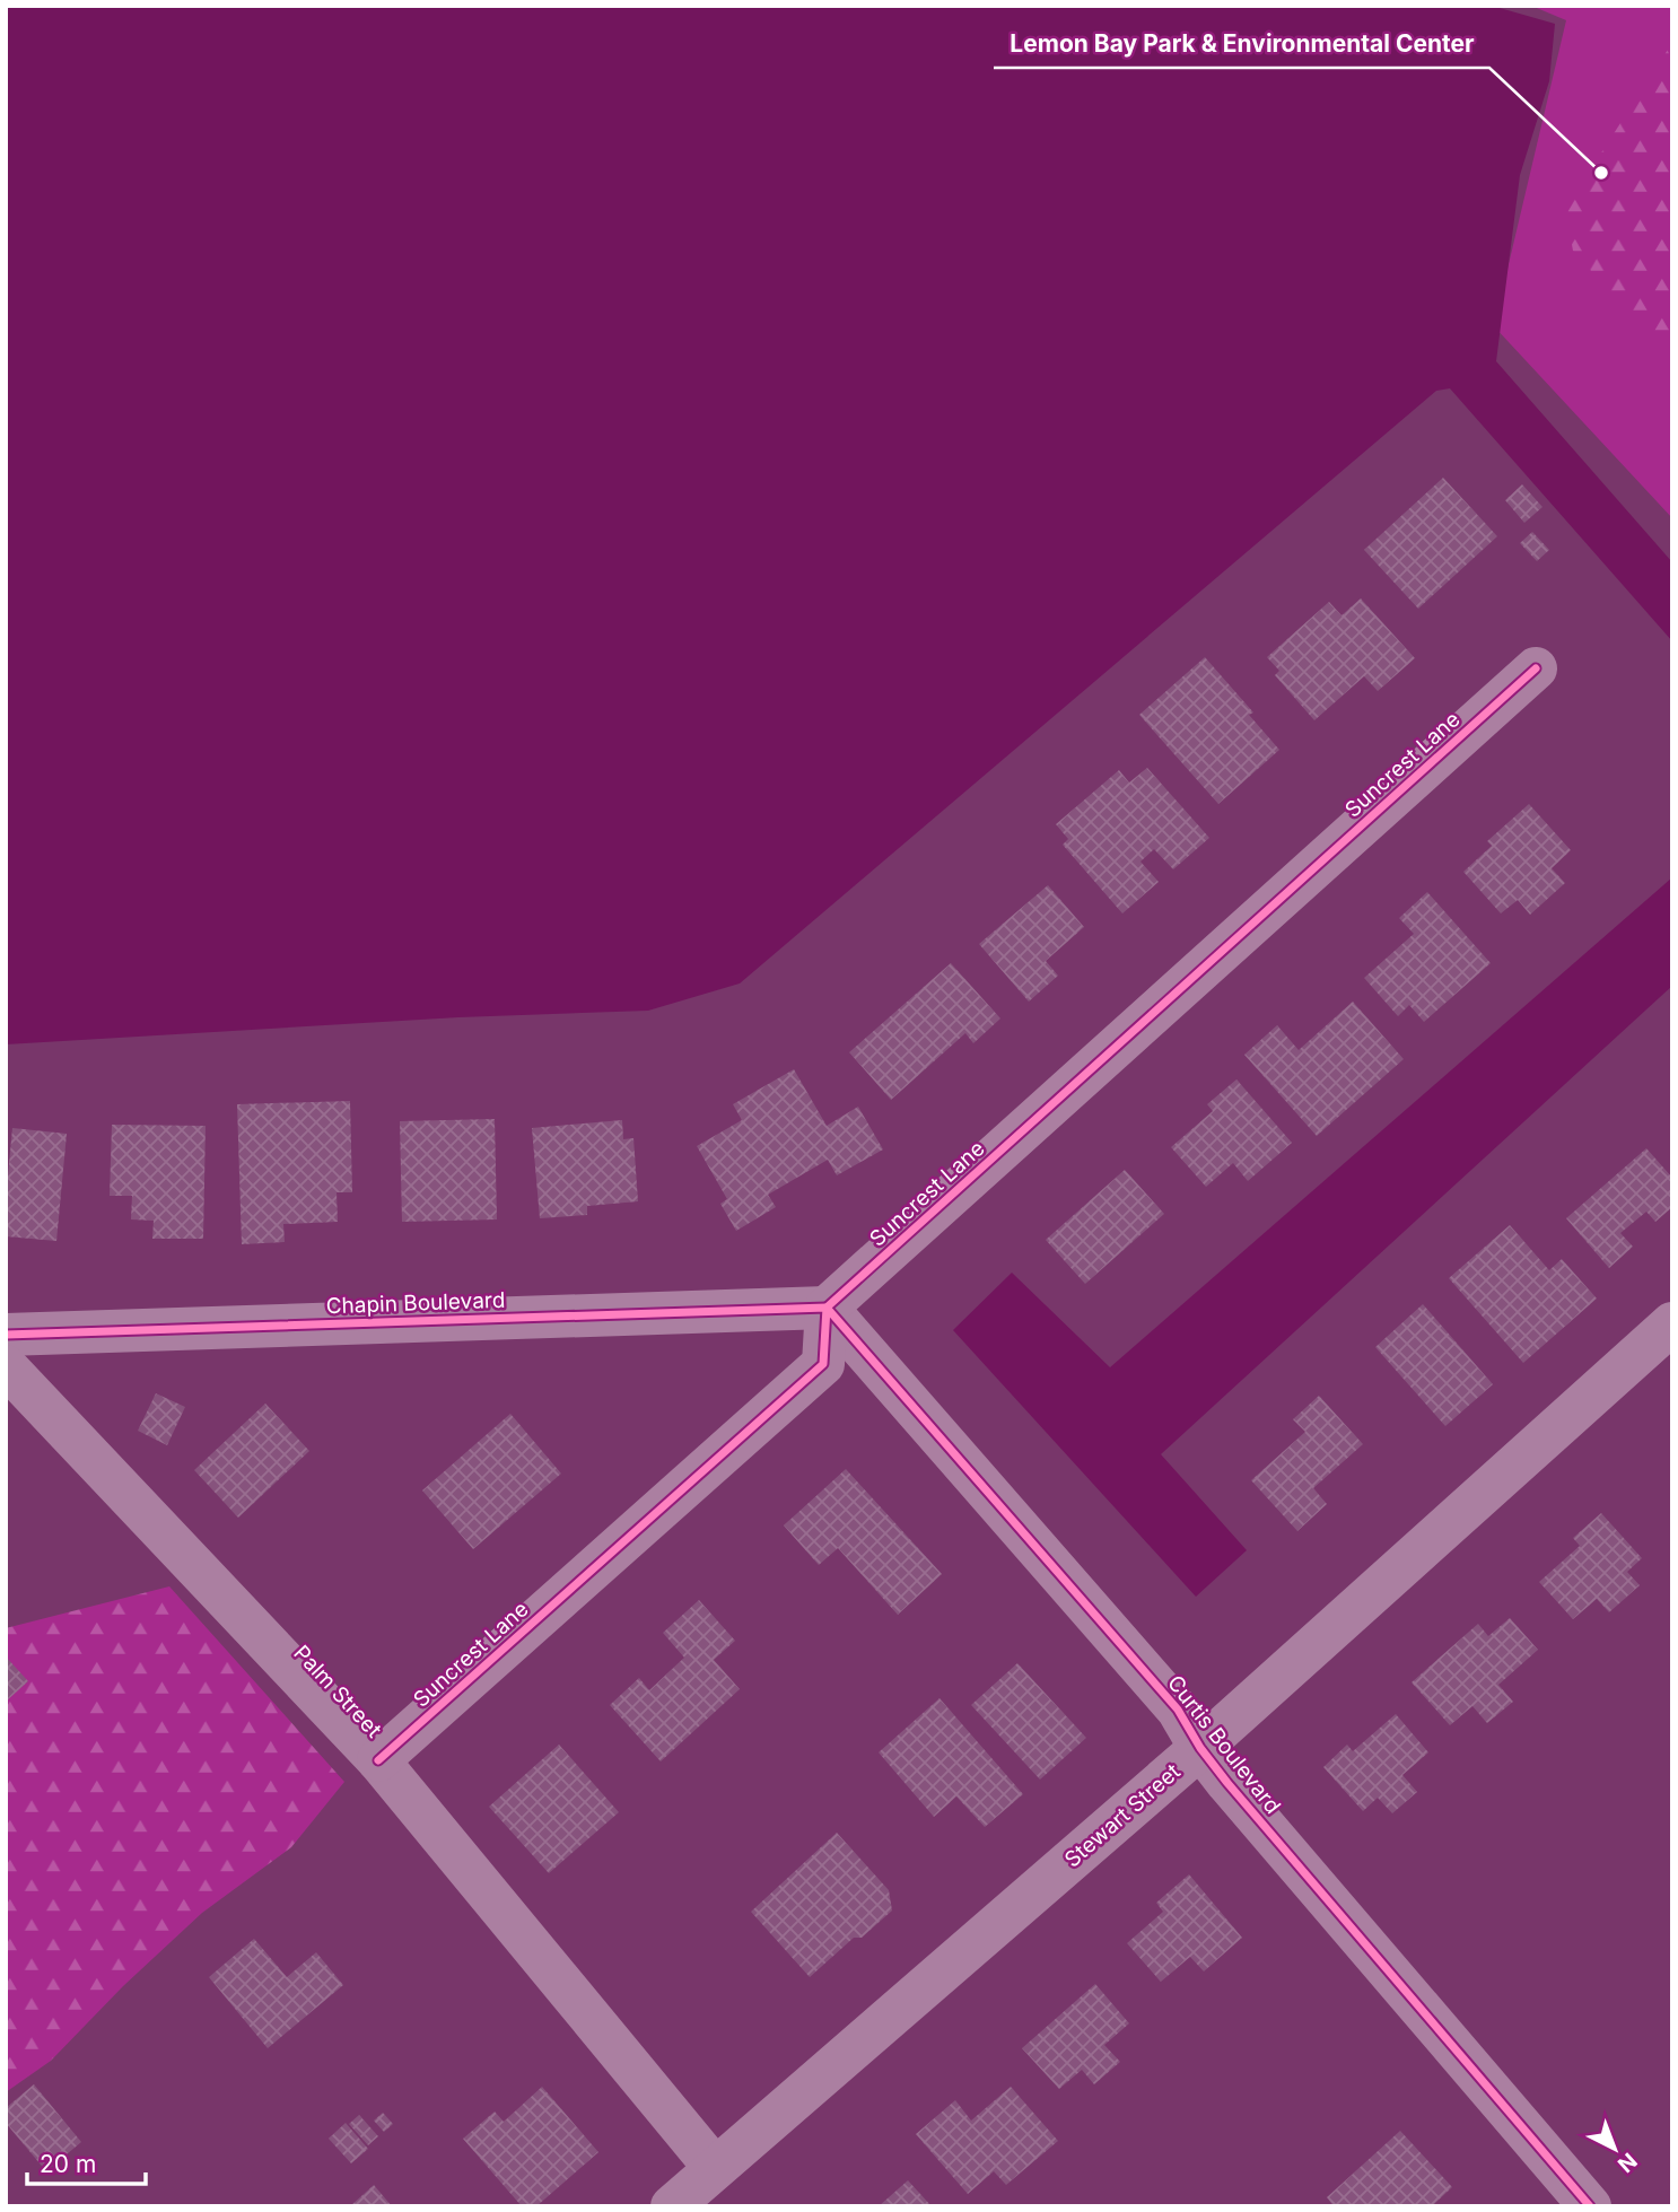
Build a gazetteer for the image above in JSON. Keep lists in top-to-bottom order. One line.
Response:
{"streets":{"street":["Suncrest Lane","Chapin Boulevard","Palm Street","Curtis Boulevard","Stewart Street"]},"crossings":[["Suncrest Lane","Chapin Boulevard"],["Suncrest Lane","Palm Street"],["Suncrest Lane","Curtis Boulevard"],["Chapin Boulevard","Curtis Boulevard"],["Palm Street","Stewart Street"],["Curtis Boulevard","Stewart Street"]],"places":["Lemon Bay Park & Environmental Center"],"scale_bar":"20 m","north":"bottom right"}
